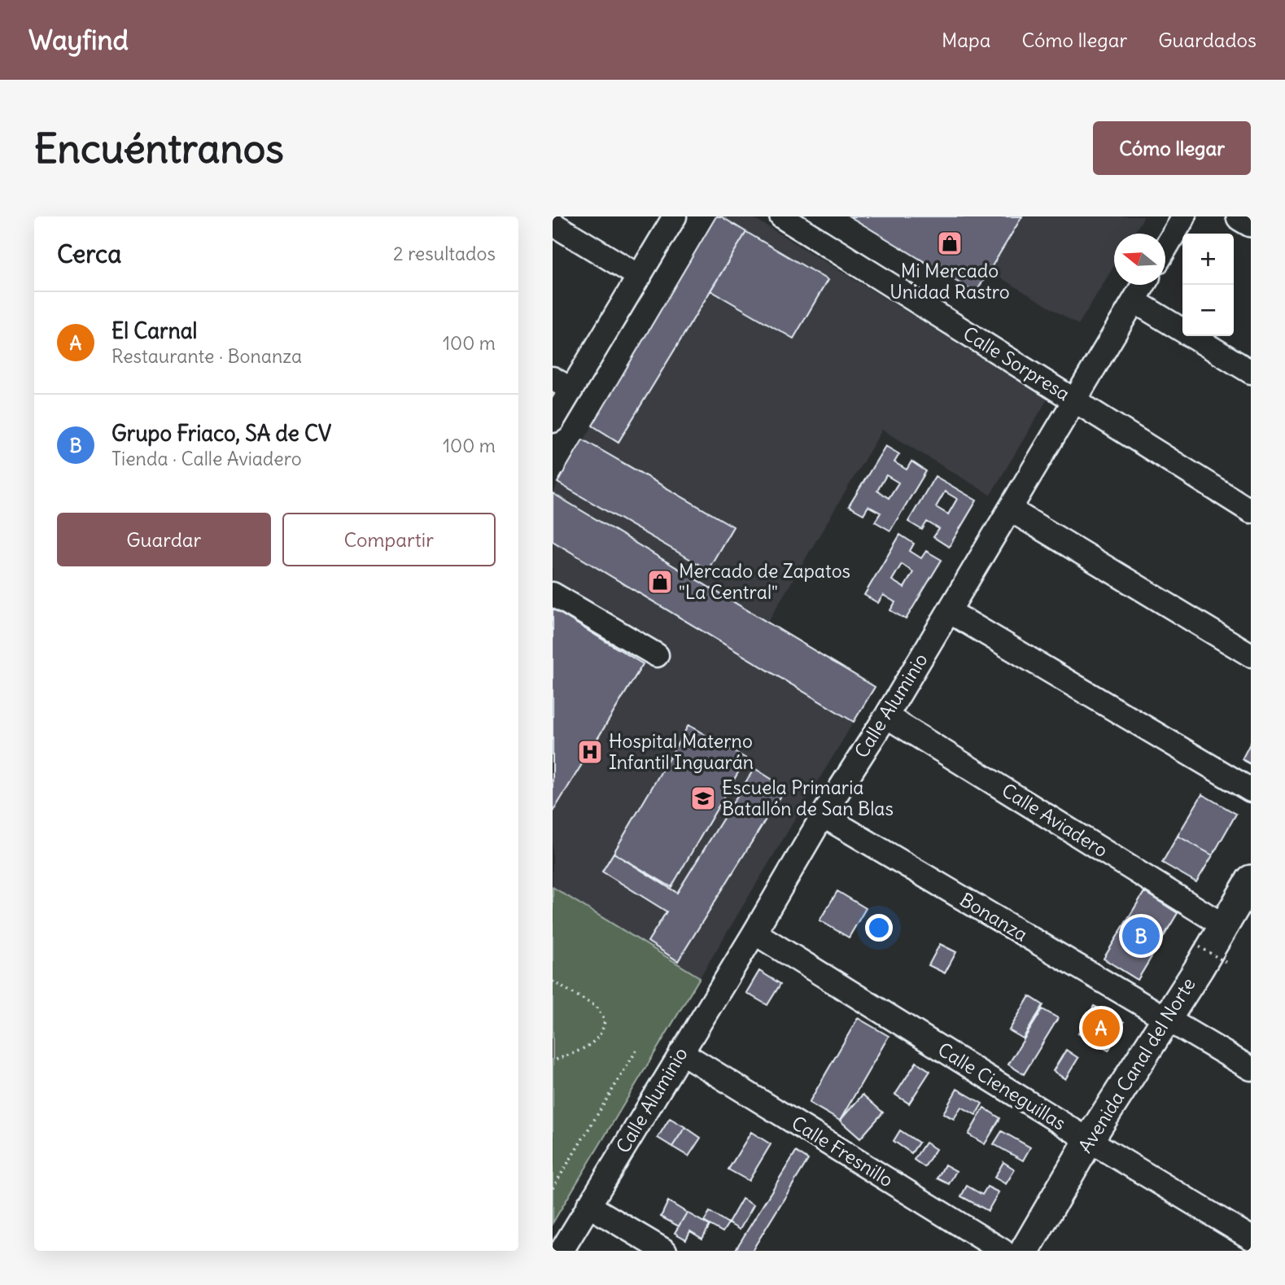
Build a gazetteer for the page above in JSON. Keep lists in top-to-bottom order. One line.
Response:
{"streets":{"main road":["Avenida Canal del Norte"],"street":["Calle Sorpresa","Calle Aluminio","Calle Aviadero","Bonanza","Calle Cieneguillas","Calle Fresnillo"]},"crossings":[["Calle Sorpresa","Calle Aluminio"],["Calle Aluminio","Calle Aviadero"],["Calle Aluminio","Bonanza"],["Calle Aluminio","Calle Cieneguillas"],["Calle Aluminio","Calle Fresnillo"],["Calle Aviadero","Avenida Canal del Norte"],["Bonanza","Avenida Canal del Norte"],["Avenida Canal del Norte","Calle Cieneguillas"]],"places":{"shop":["Mi Mercado Unidad Rastro","Mercado de Zapatos \"La Central\""],"hospital":["Hospital Materno Infantil Inguarán"],"school or university":["Escuela Primaria Batallón de San Blas"]},"north":"left","page":{"header":"Wayfind","nav":["Mapa","Cómo llegar","Guardados"],"buttons":["Cómo llegar",["Guardar","Compartir"]],"title":"Encuéntranos","heading":["Cerca","2 resultados"],"map_buttons":["+","−"],"list":[{"mark":"A","name":"El Carnal","note":"Restaurante · Bonanza","value":"100 m"},{"mark":"B","name":"Grupo Friaco, SA de CV","note":"Tienda · Calle Aviadero","value":"100 m"}],"pins":["B","A"]}}
